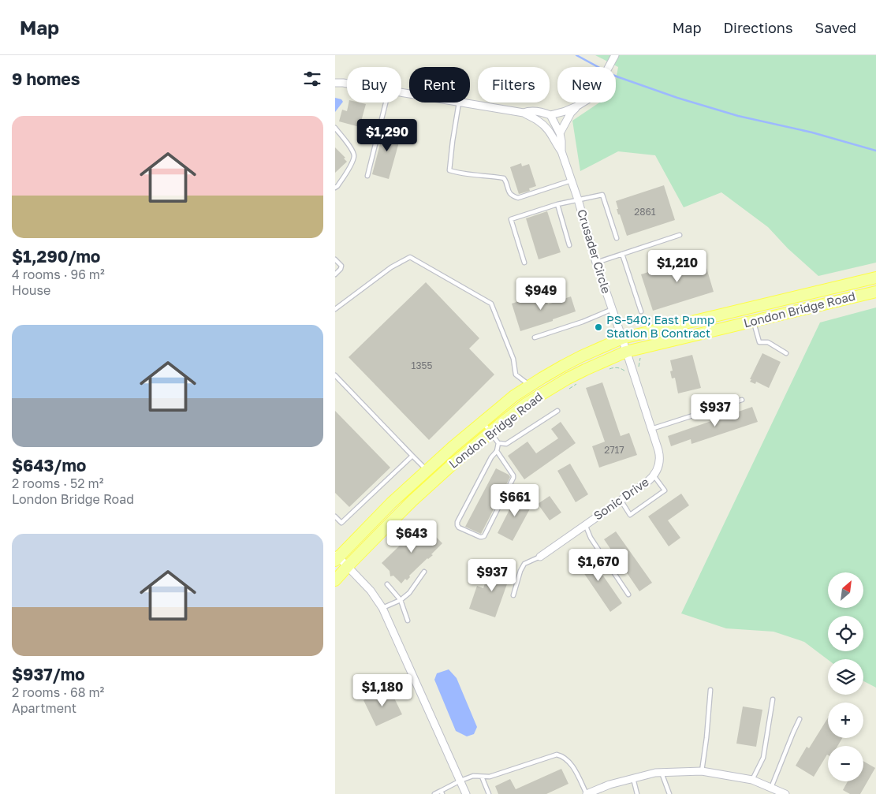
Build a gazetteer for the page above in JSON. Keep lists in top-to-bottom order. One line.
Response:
{"streets":{"main road":["London Bridge Road"],"street":["Crusader Circle","Sonic Drive"]},"crossings":[["Crusader Circle","London Bridge Road"],["Crusader Circle","Sonic Drive"],["London Bridge Road","Sonic Drive"]],"places":["PS-540; East Pump Station B Contract"],"house_numbers":["2861","1355","2717"],"north":"top right","page":{"header":"Map","nav":["Map","Directions","Saved"],"heading":"9 homes","chip":["Buy","Rent","Filters","New"],"list":[{"name":"$1,290/mo","note":"4 rooms · 96 m² · House"},{"name":"$643/mo","note":"2 rooms · 52 m² · London Bridge Road"},{"name":"$937/mo","note":"2 rooms · 68 m² · Apartment"}],"price":["$1,290","$1,210","$949","$937","$661","$643","$1,670","$937","$1,180"],"map_buttons":["+","−"]}}
